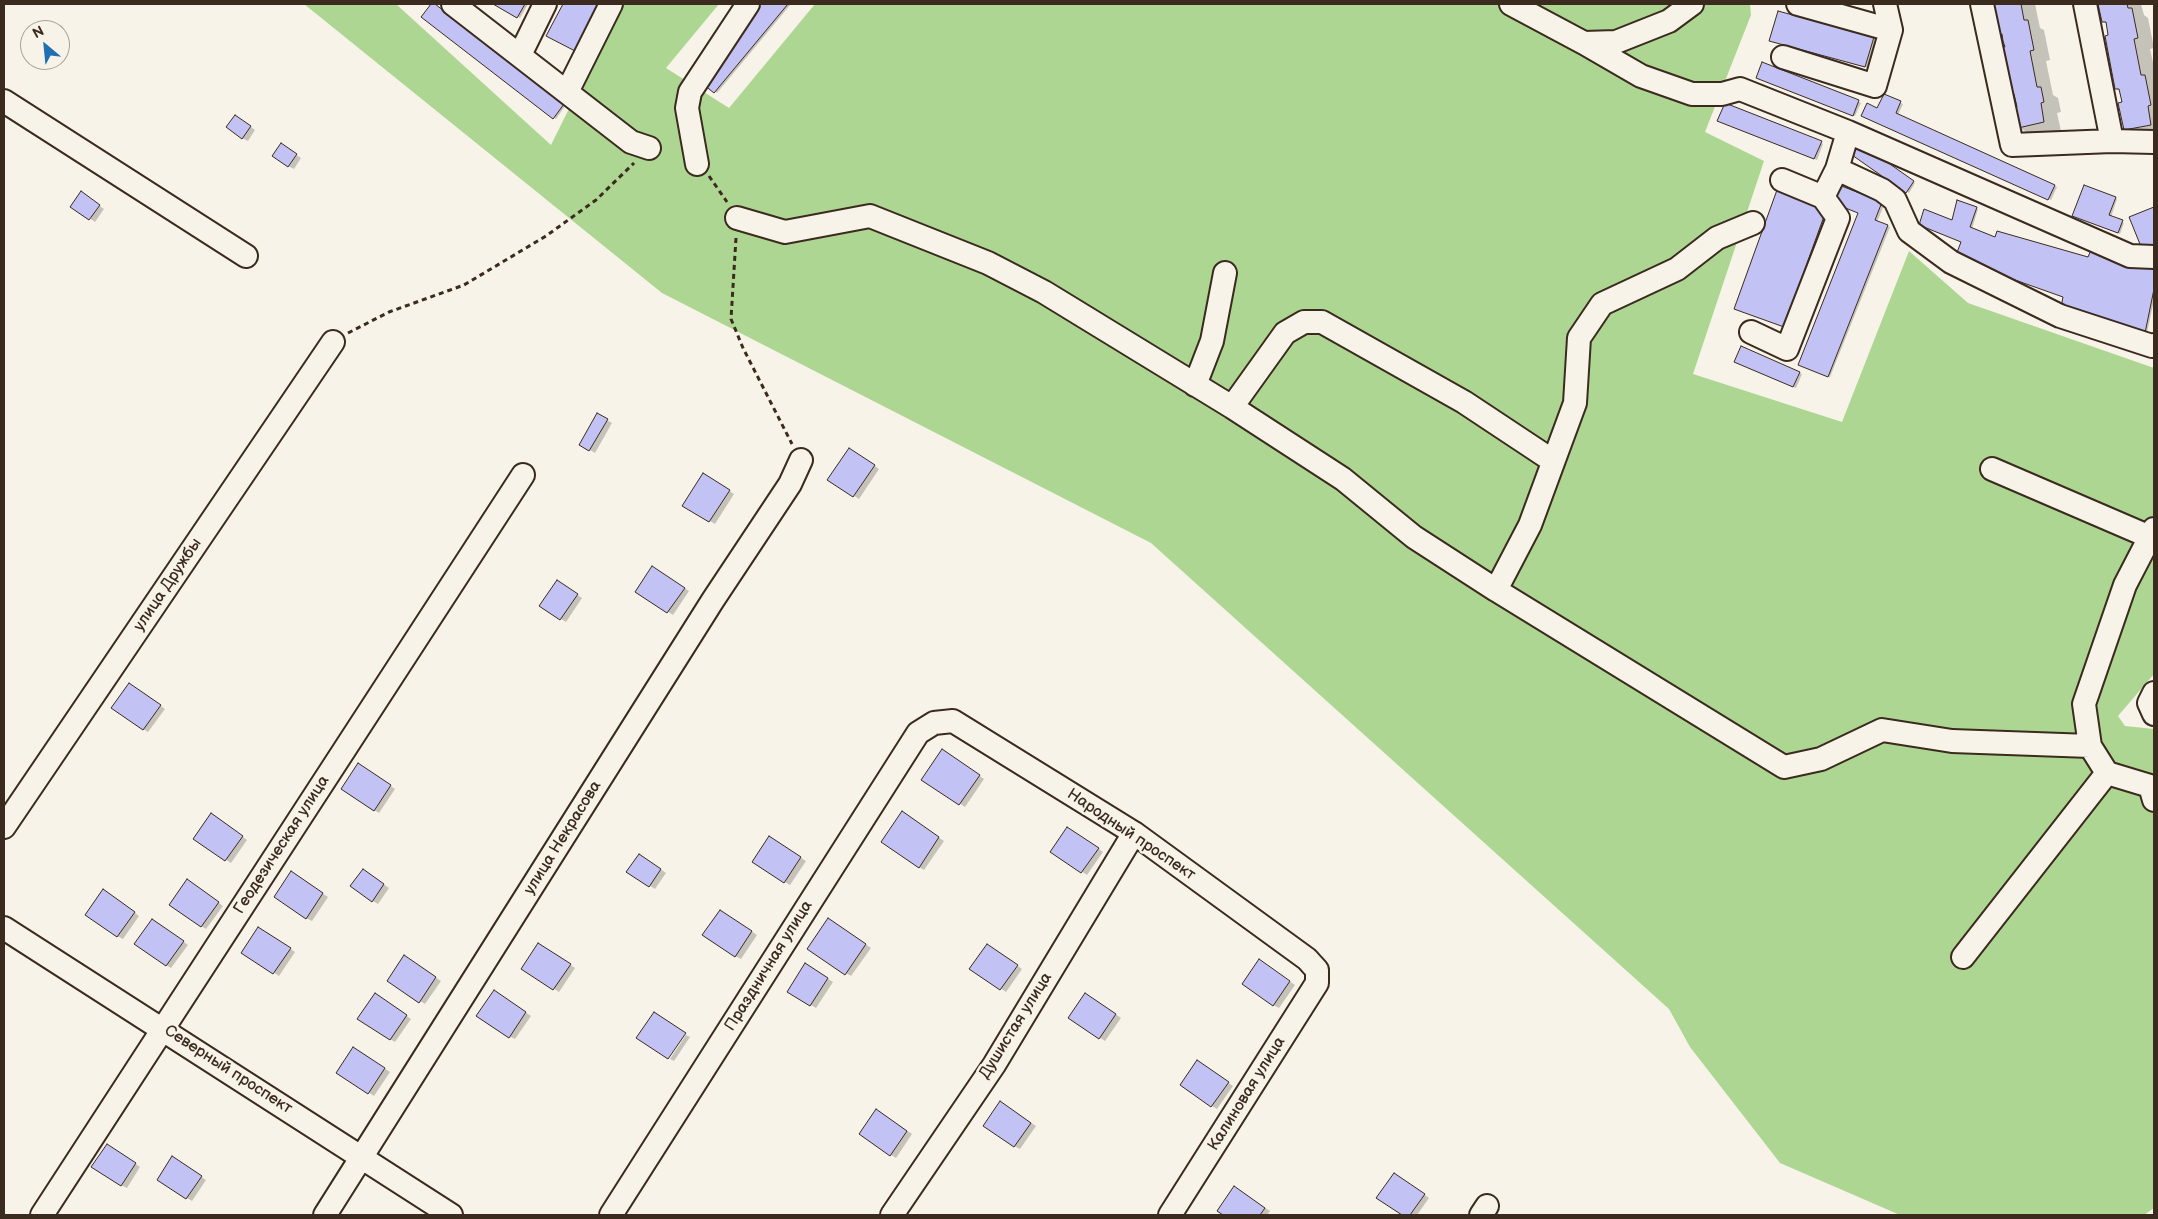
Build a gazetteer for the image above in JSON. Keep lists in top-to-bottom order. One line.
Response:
{"streets":{"street":["улица Дружбы","Народный проспект","улица Некрасова","Геодезическая улица","Праздничная улица","Душистая улица","Северный проспект","Калиновая улица"]},"crossings":[["Народный проспект","Праздничная улица"],["Народный проспект","Душистая улица"],["Народный проспект","Калиновая улица"],["улица Некрасова","Северный проспект"],["Геодезическая улица","Северный проспект"]],"north":"top left"}
